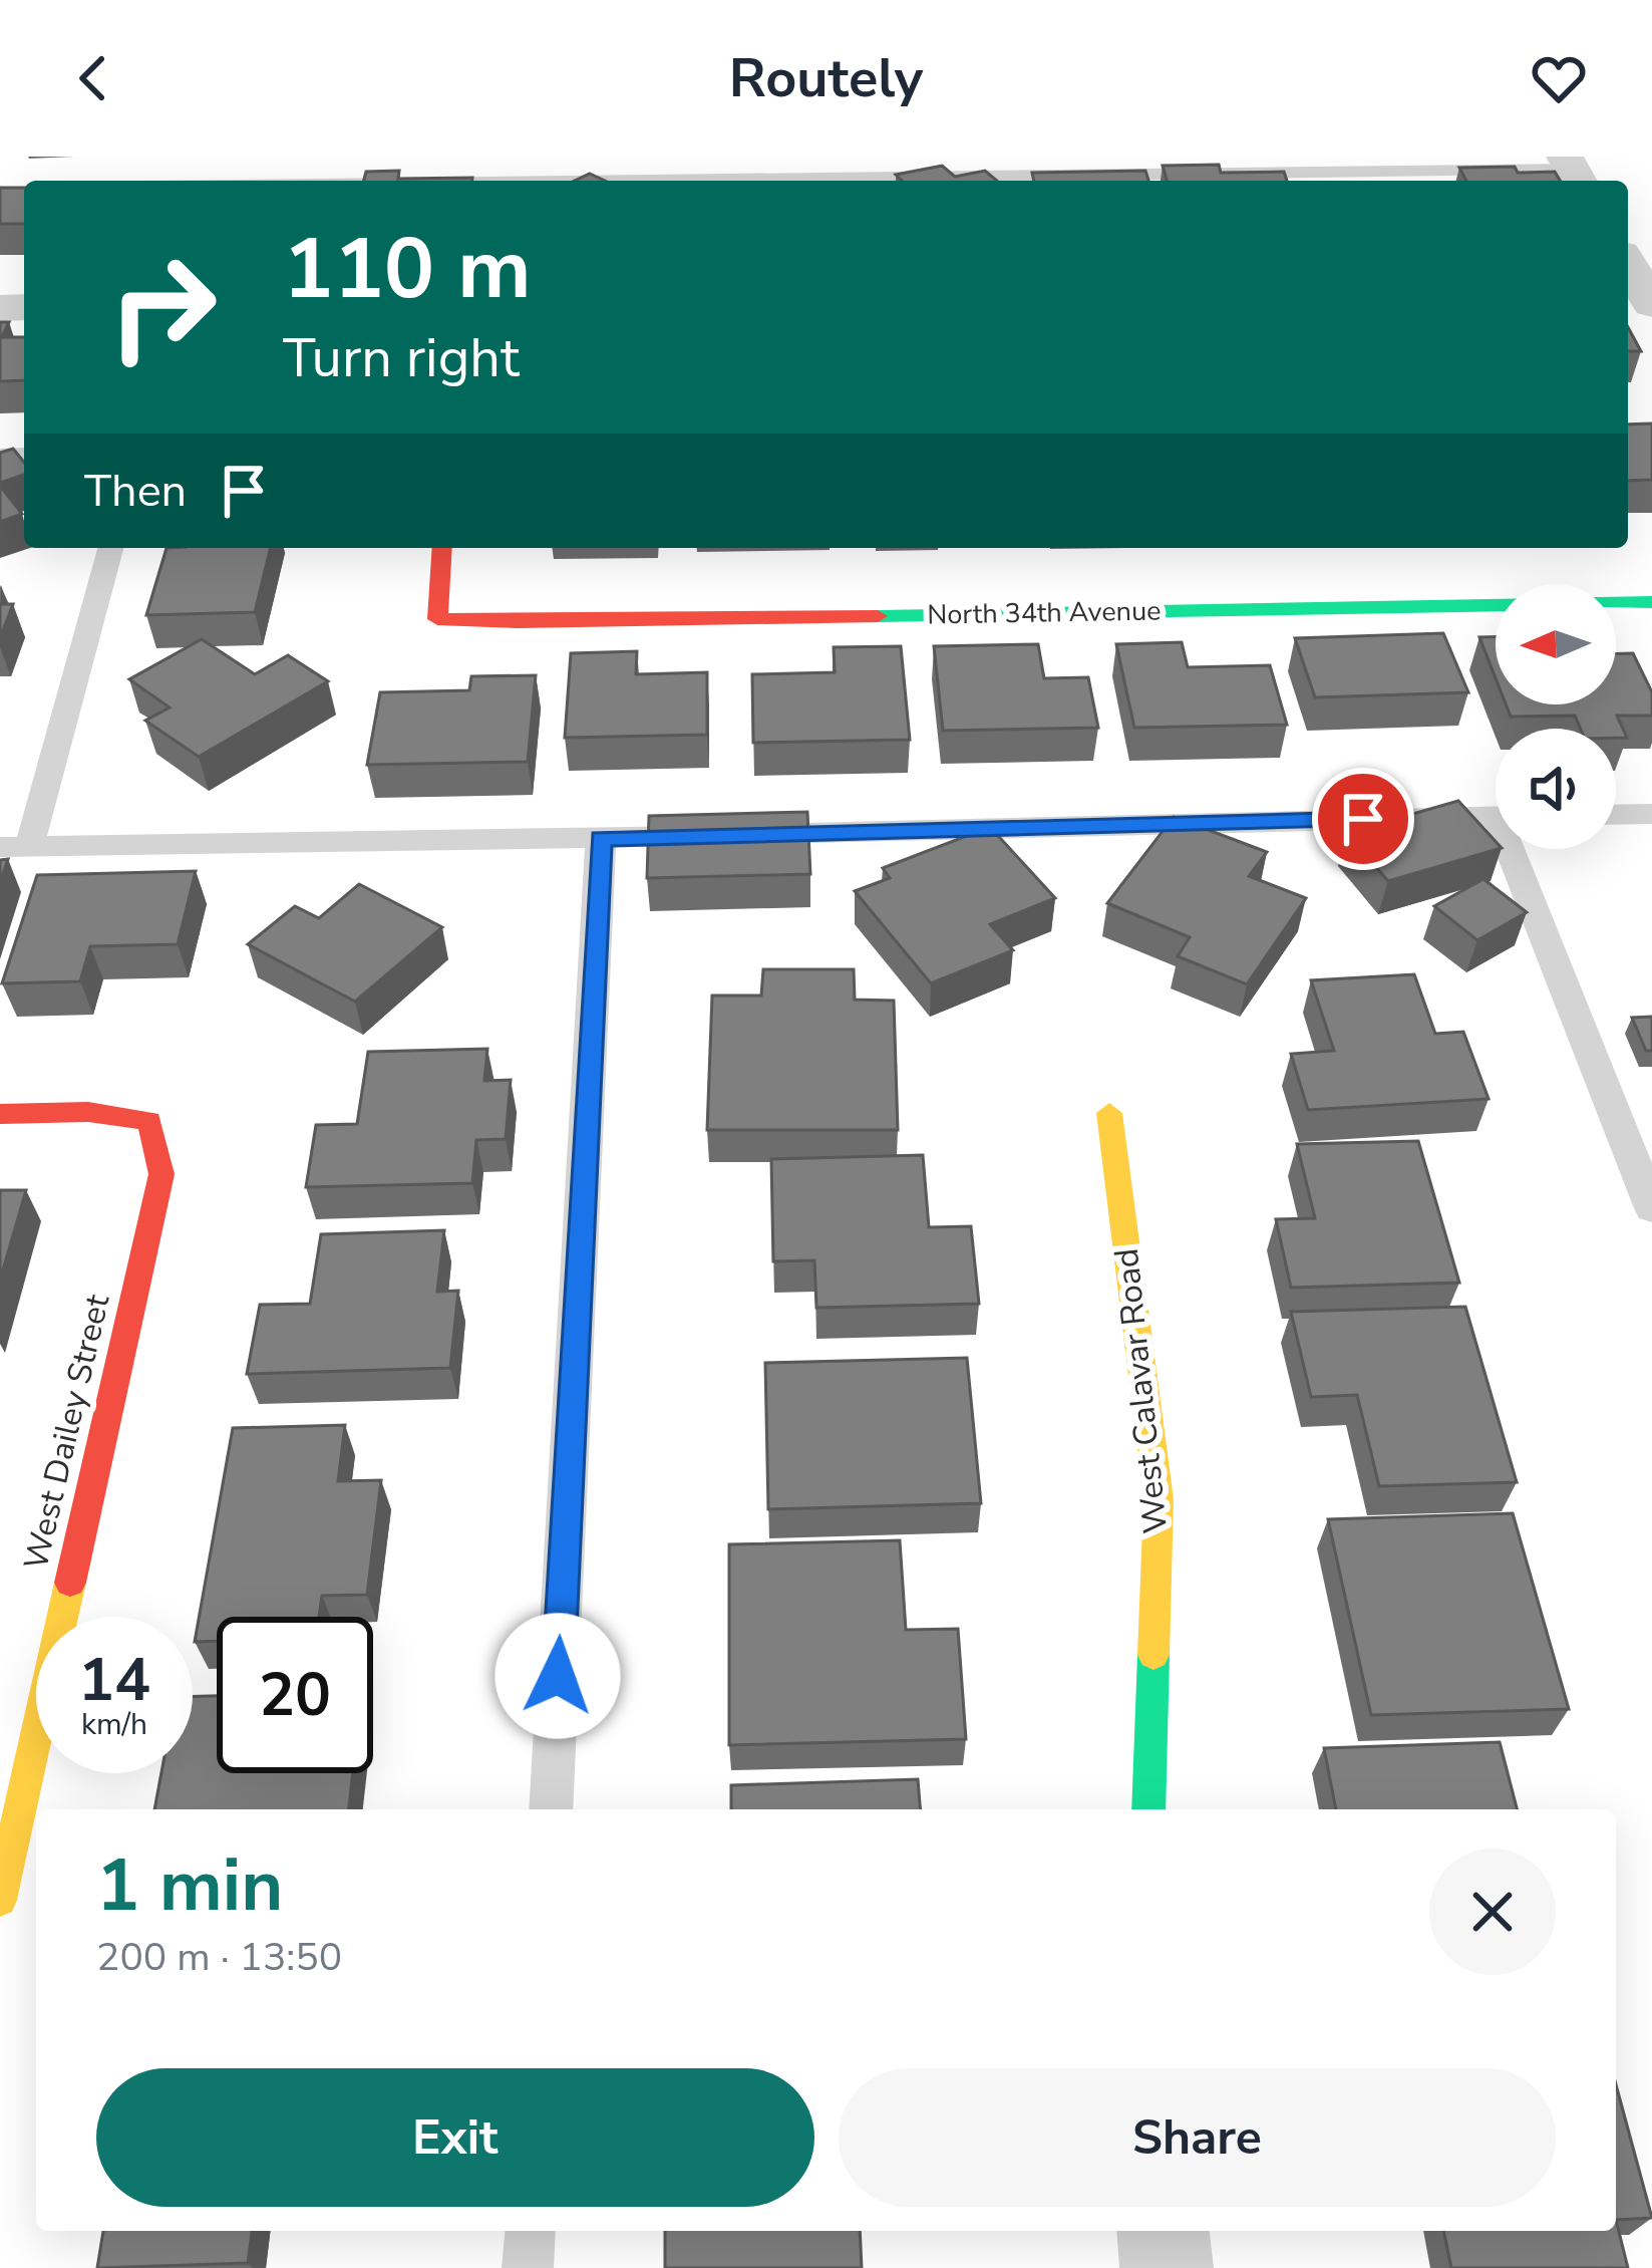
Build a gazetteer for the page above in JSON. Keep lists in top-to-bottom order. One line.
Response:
{"streets":{"street":["North 34th Avenue","West Calavar Road","West Dailey Street"]},"north":"left","page":{"header":"Routely","turn":["110 m","Turn right"],"then":"Then","speed":"14 km/h","limit":"20","heading":["1 min","200 m · 13:50"],"buttons":["Exit","Share"]}}
